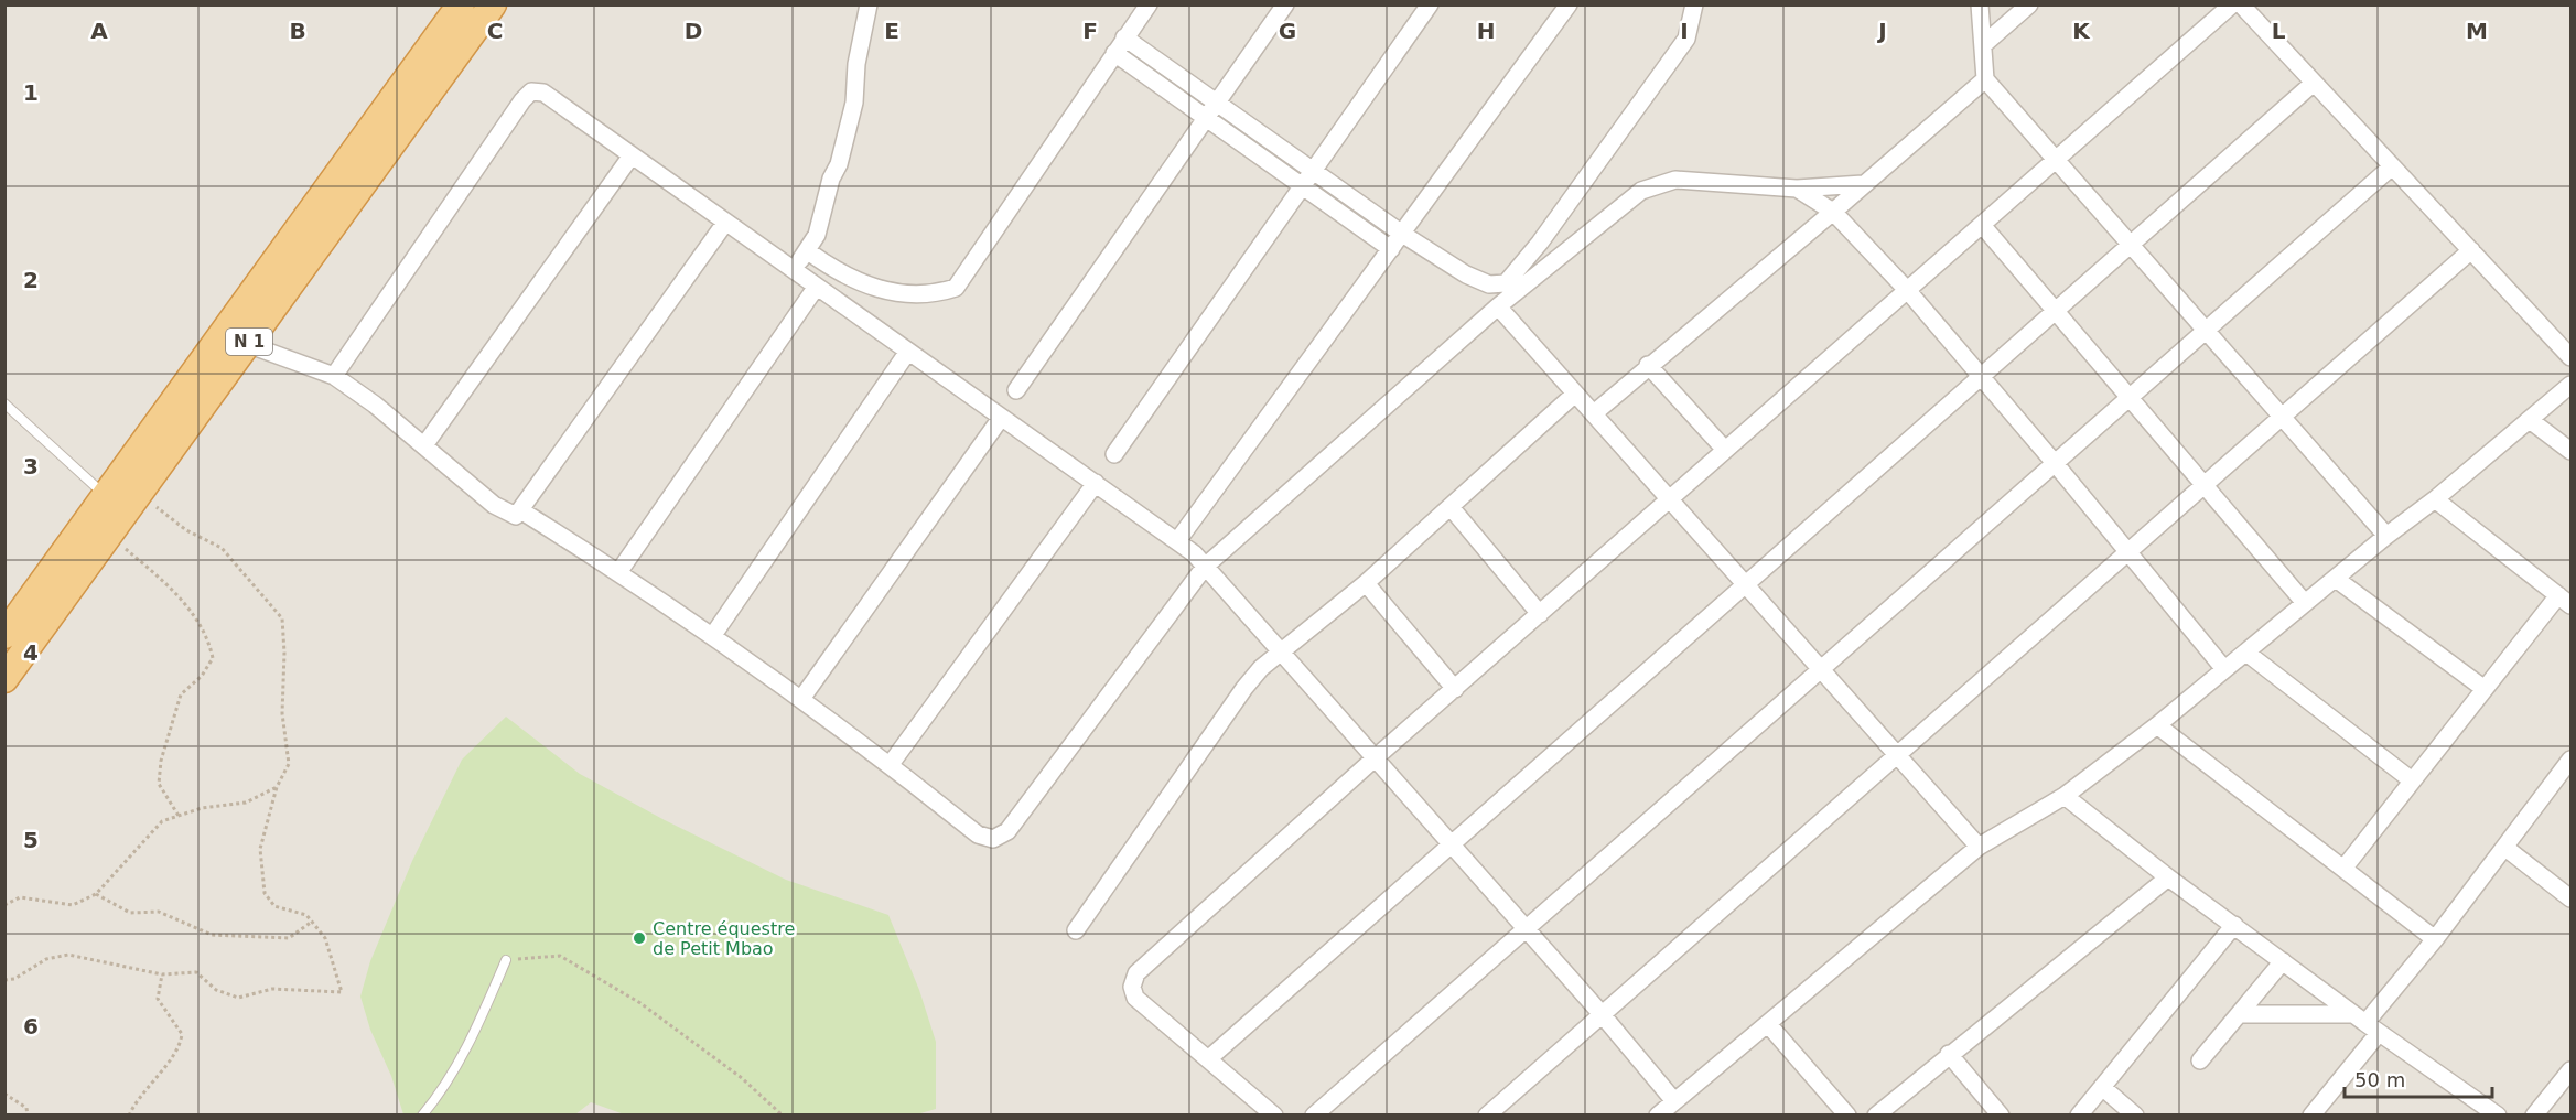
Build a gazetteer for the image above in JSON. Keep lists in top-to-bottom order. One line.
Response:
{"streets":{"highway":["N 1"]},"places":["Centre équestre de Petit Mbao"],"scale_bar":"50 m","grid":{"columns":["A","B","C","D","E","F","G","H","I","J","K","L","M"],"rows":["1","2","3","4","5","6"]}}
